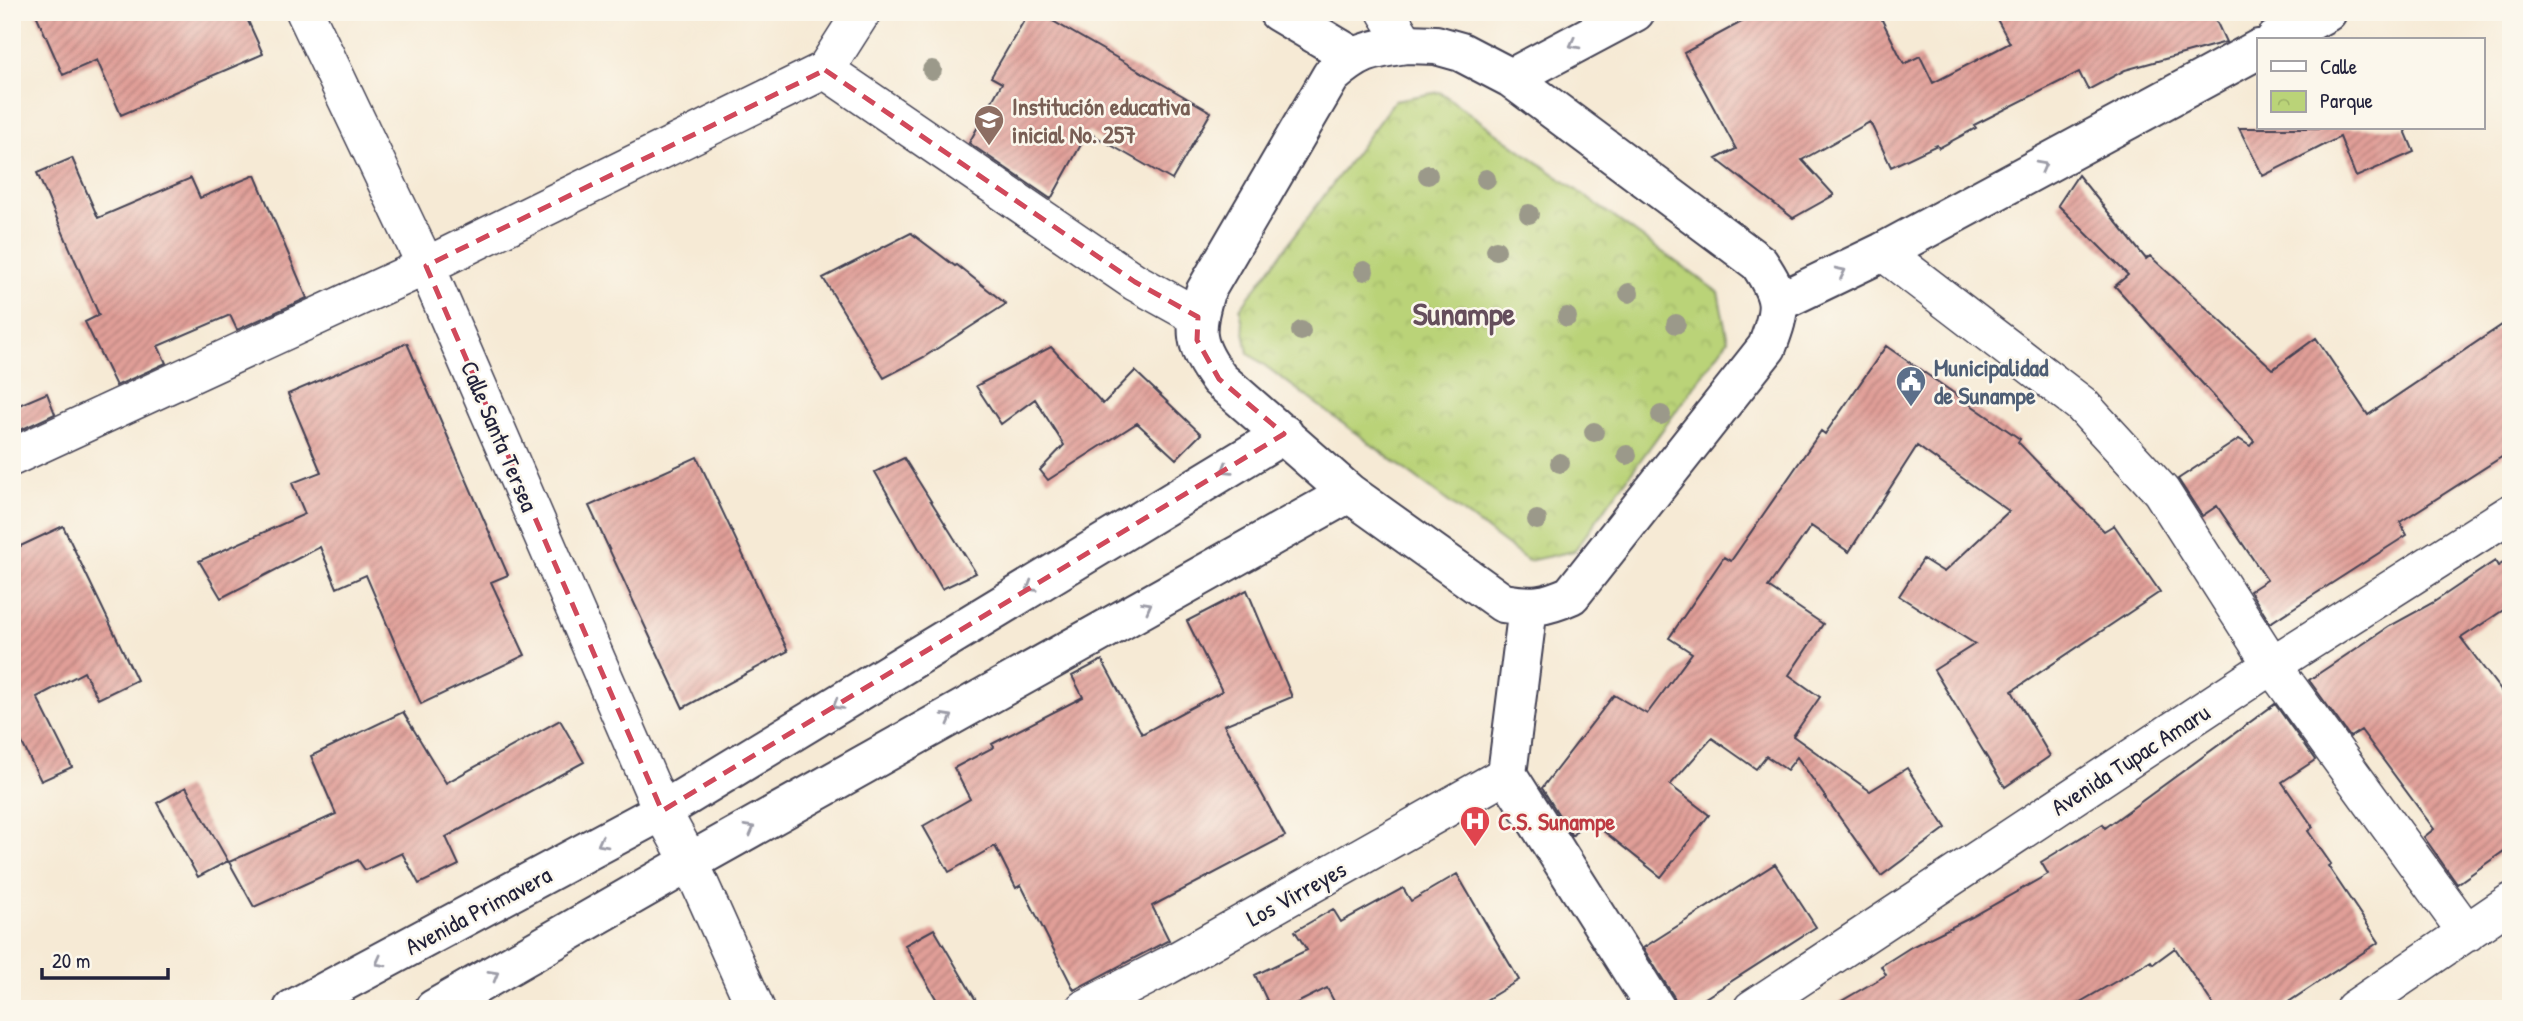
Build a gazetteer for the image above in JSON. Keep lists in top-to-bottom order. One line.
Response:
{"streets":{"street":["Calle Santa Tersea","Avenida Tupac Amaru","Los Virreyes","Avenida Primavera"]},"crossings":[["Calle Santa Tersea","Avenida Primavera"]],"districts":["Sunampe"],"places":{"school or university":["Institución educativa inicial No. 257"],"public building":["Municipalidad de Sunampe"],"hospital":["C.S. Sunampe"]},"legend":["Calle","Parque"],"scale_bar":"20 m"}
